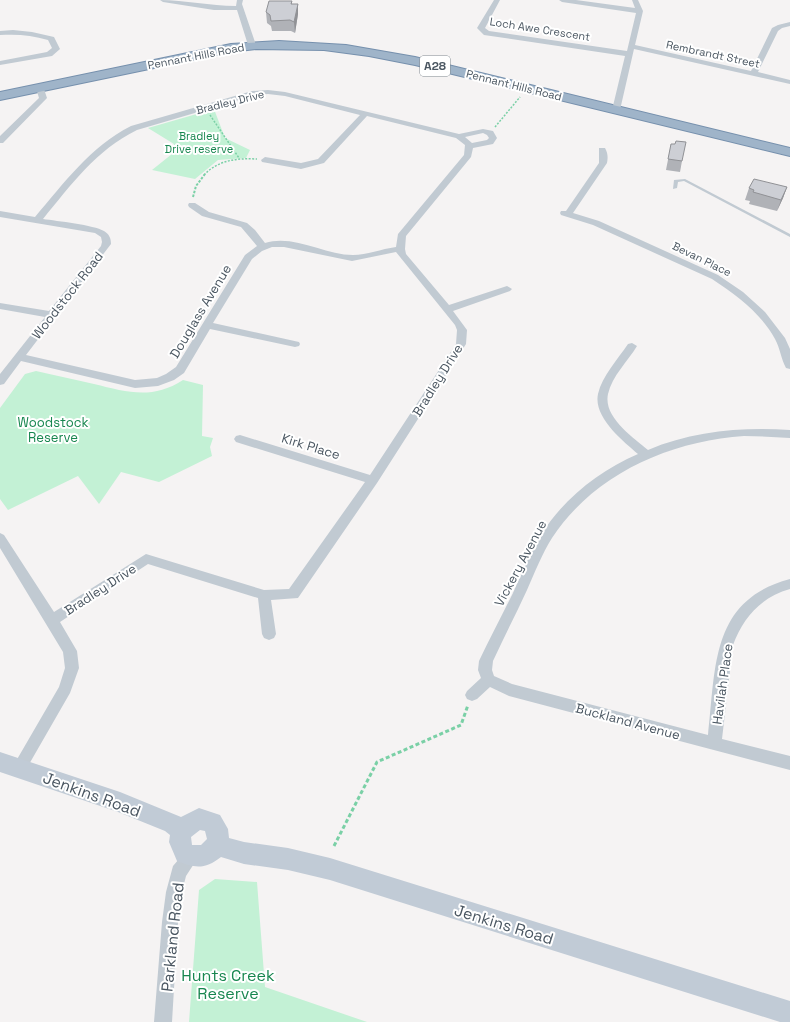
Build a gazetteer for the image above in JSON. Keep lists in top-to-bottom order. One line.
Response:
{"streets":{"highway":["Pennant Hills Road","A28"],"main road":["Jenkins Road"],"street":["Loch Awe Crescent","Rembrandt Street","Bradley Drive","Bevan Place","Woodstock Road","Douglass Avenue","Kirk Place","Vickery Avenue","Havilah Place","Buckland Avenue","Parkland Road"]},"crossings":[["Loch Awe Crescent","Rembrandt Street"],["Bradley Drive","Woodstock Road"],["Bradley Drive","Kirk Place"],["Woodstock Road","Douglass Avenue"],["Vickery Avenue","Buckland Avenue"],["Havilah Place","Buckland Avenue"],["Jenkins Road","Parkland Road"]],"parks":["Bradley Drive reserve","Woodstock Reserve","Hunts Creek Reserve"]}
